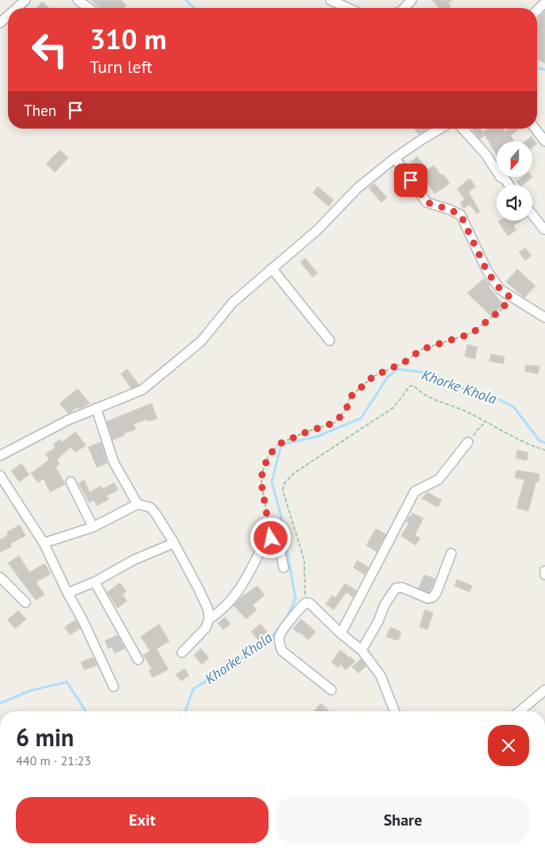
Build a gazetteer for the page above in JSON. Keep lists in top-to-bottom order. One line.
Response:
{"water":["Khorke Khola"],"north":"bottom","page":{"turn":["310 m","Turn left"],"then":"Then","heading":["6 min","440 m · 21:23"],"buttons":["Exit","Share"]}}
